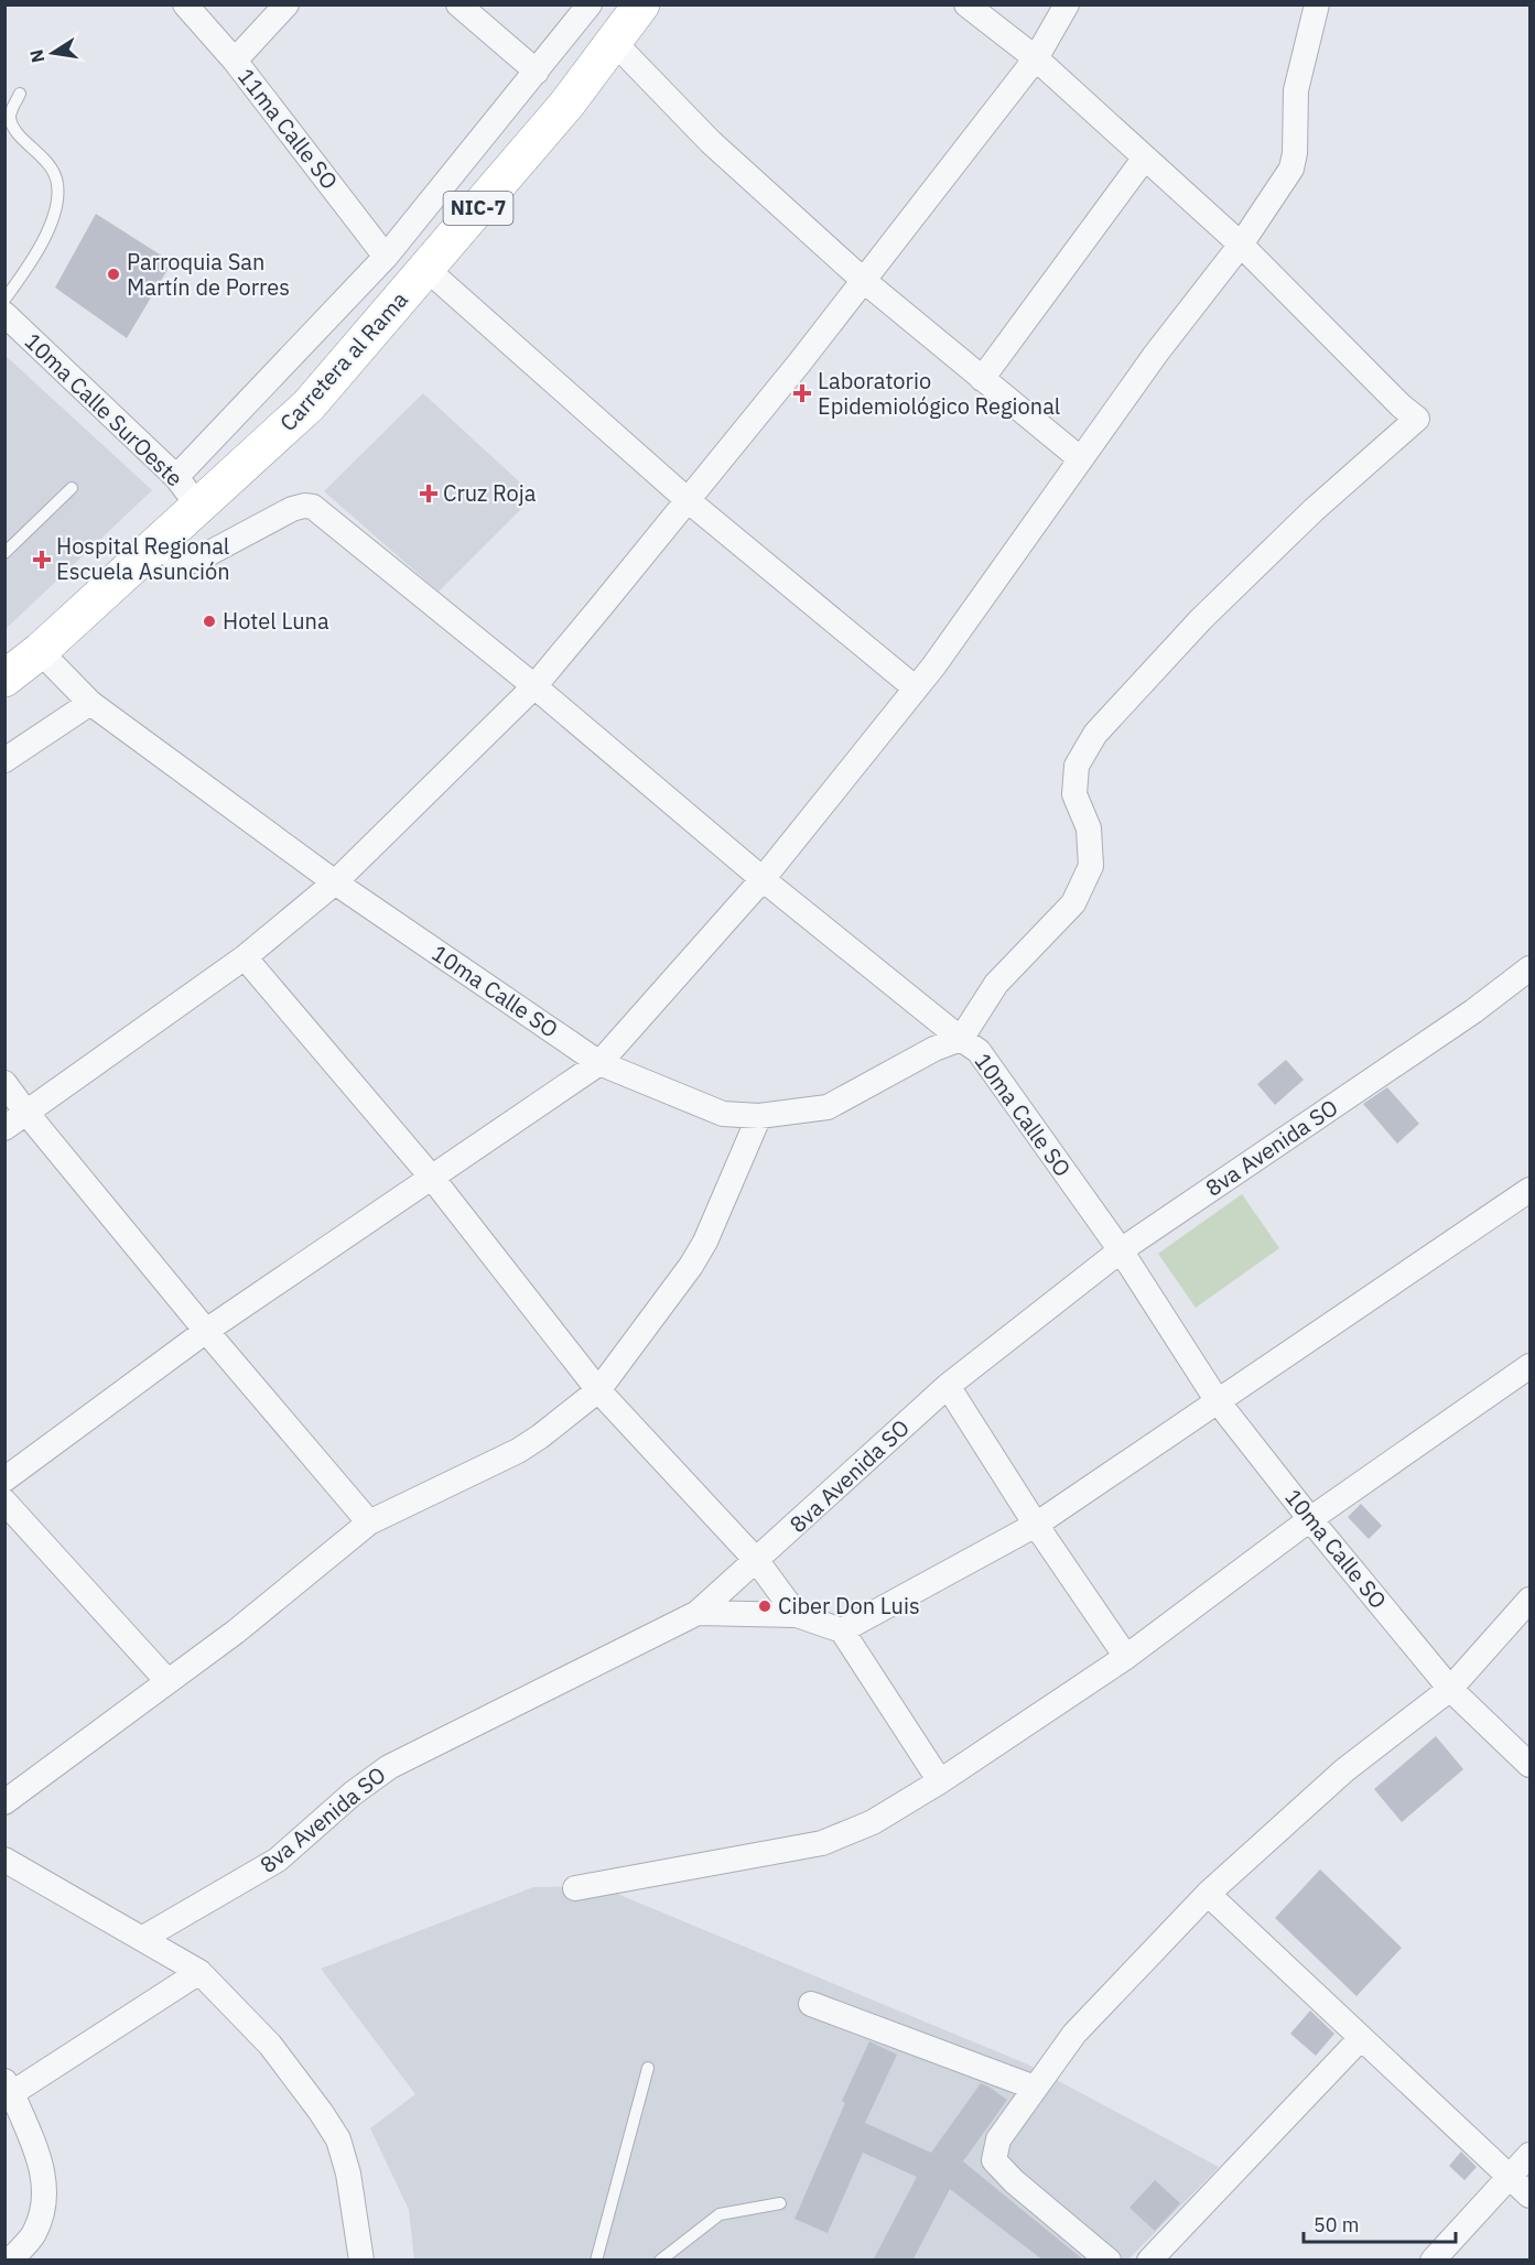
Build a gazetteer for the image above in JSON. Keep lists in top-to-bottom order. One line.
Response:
{"streets":{"highway":["NIC-7","Carretera al Rama"],"street":["11ma Calle SO","10ma Calle SurOeste","10ma Calle SO","8va Avenida SO"]},"crossings":[["Carretera al Rama","10ma Calle SurOeste"],["Carretera al Rama","10ma Calle SO"],["10ma Calle SO","8va Avenida SO"]],"places":{"other":["Parroquia San Martín de Porres","Hotel Luna","Ciber Don Luis"],"health":["Laboratorio Epidemiológico Regional","Cruz Roja","Hospital Regional Escuela Asunción"]},"scale_bar":"50 m","north":"left"}
